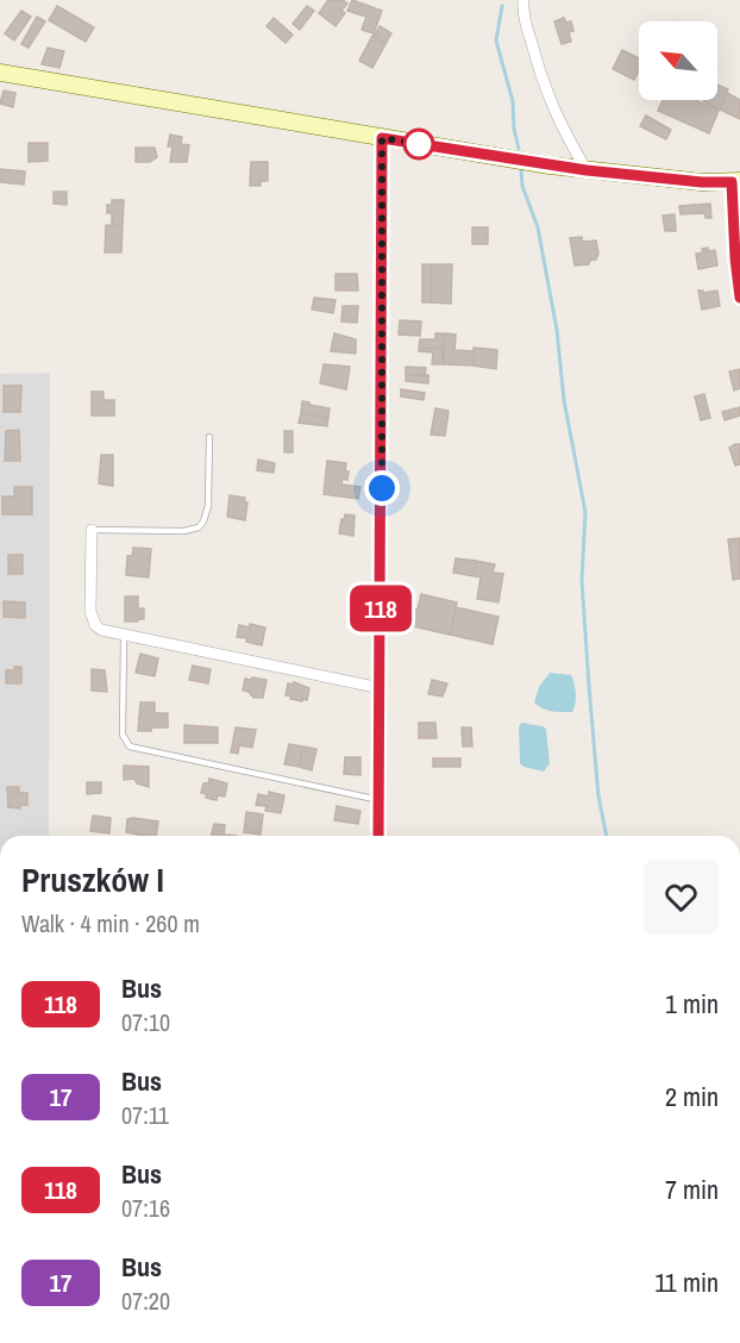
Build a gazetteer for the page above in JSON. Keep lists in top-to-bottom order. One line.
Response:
{"lines":["bus line 118"],"north":"top left","page":{"on_map":"118","heading":["Pruszków I","Walk · 4 min · 260 m"],"list":[{"mark":"118","name":"Bus","note":"07:10","value":"1 min"},{"mark":"17","name":"Bus","note":"07:11","value":"2 min"},{"mark":"118","name":"Bus","note":"07:16","value":"7 min"},{"mark":"17","name":"Bus","note":"07:20","value":"11 min"}]}}
